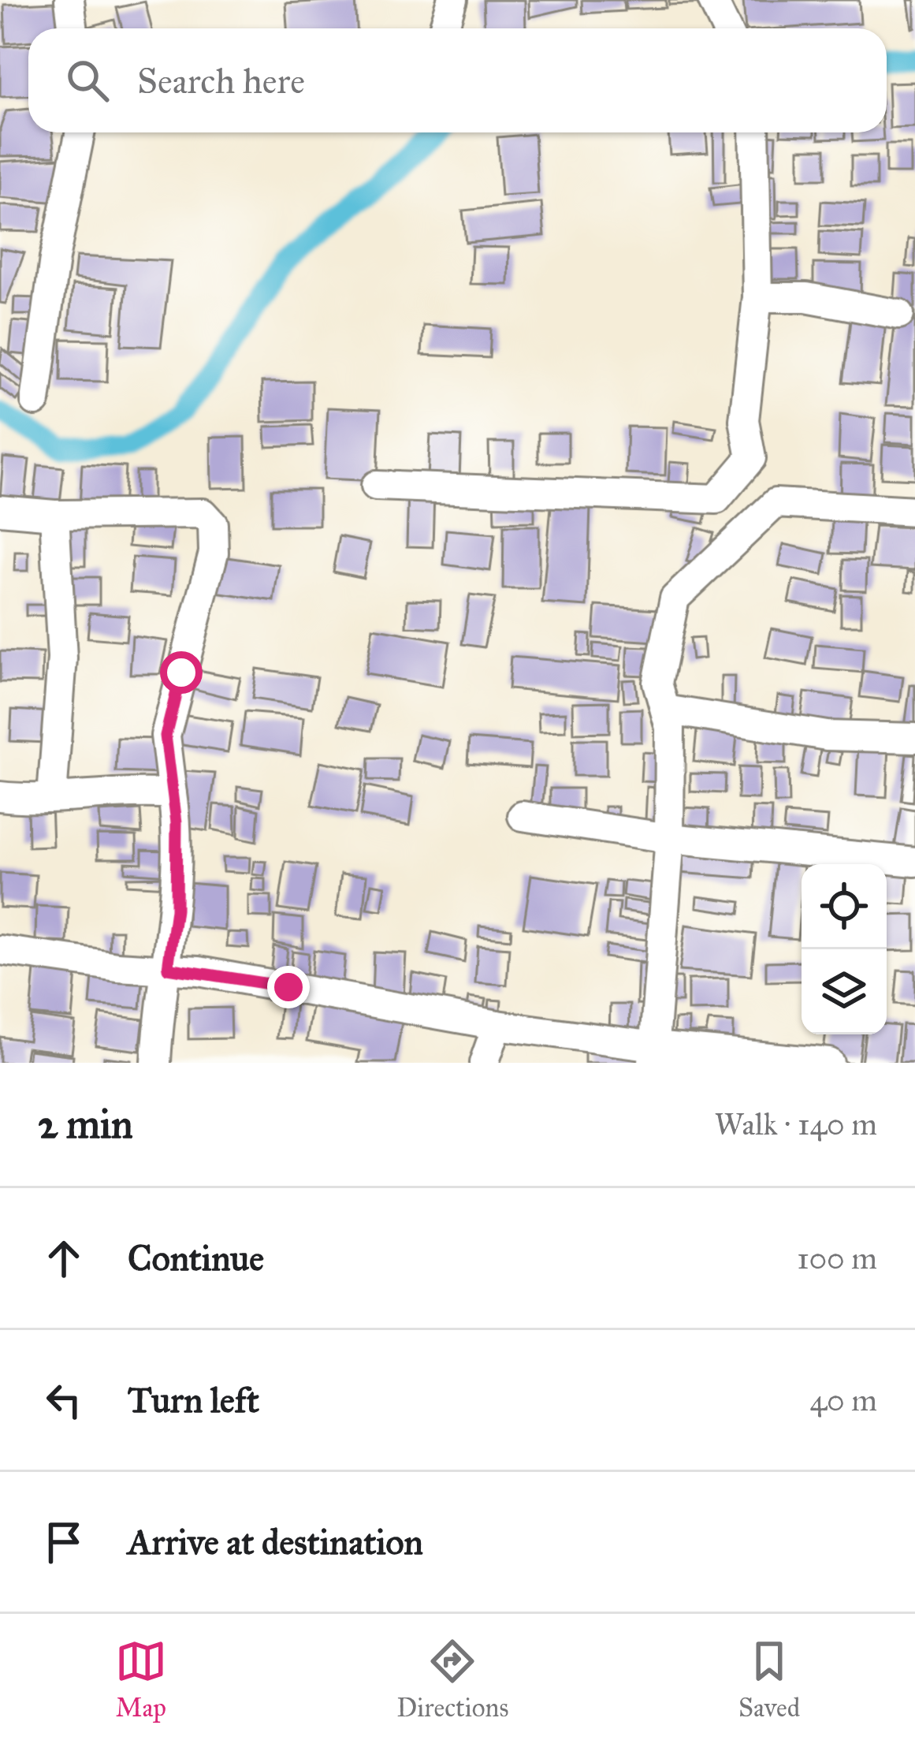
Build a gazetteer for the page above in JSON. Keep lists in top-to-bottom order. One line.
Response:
{"page":{"search":"Search here","heading":["2 min","Walk · 140 m"],"list":[["Continue","100 m"],["Turn left","40 m"],"Arrive at destination"],"nav":["Map","Directions","Saved"]}}
